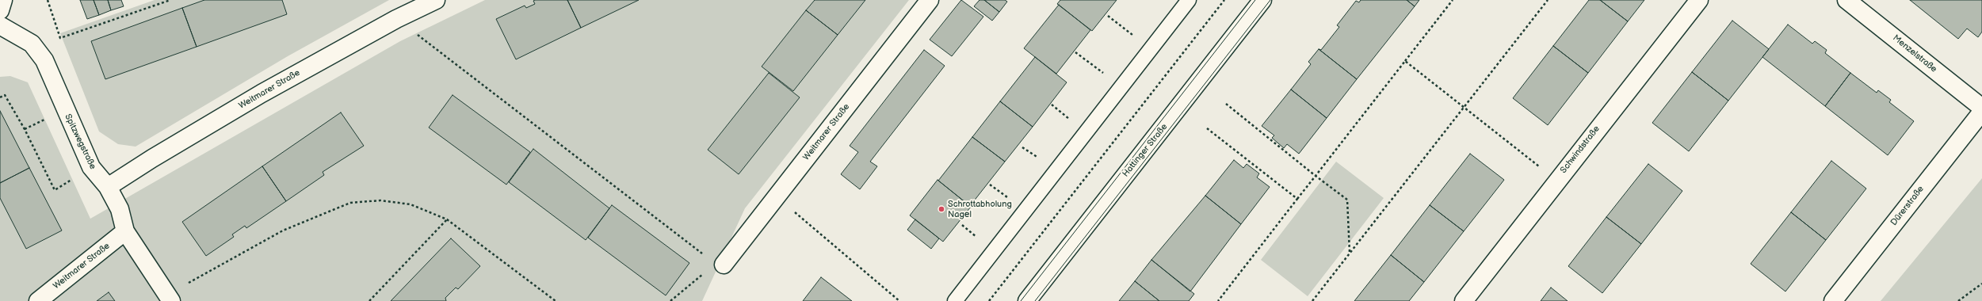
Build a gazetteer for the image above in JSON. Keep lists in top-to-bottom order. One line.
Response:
{"streets":{"street":["Menzelstraße","Weitmarer Straße","Spitzwegstraße","Schwindstraße","Hattinger Straße","Dürerstraße"]},"crossings":[["Weitmarer Straße","Spitzwegstraße"]],"places":["Schrottabholung Nagel"]}
